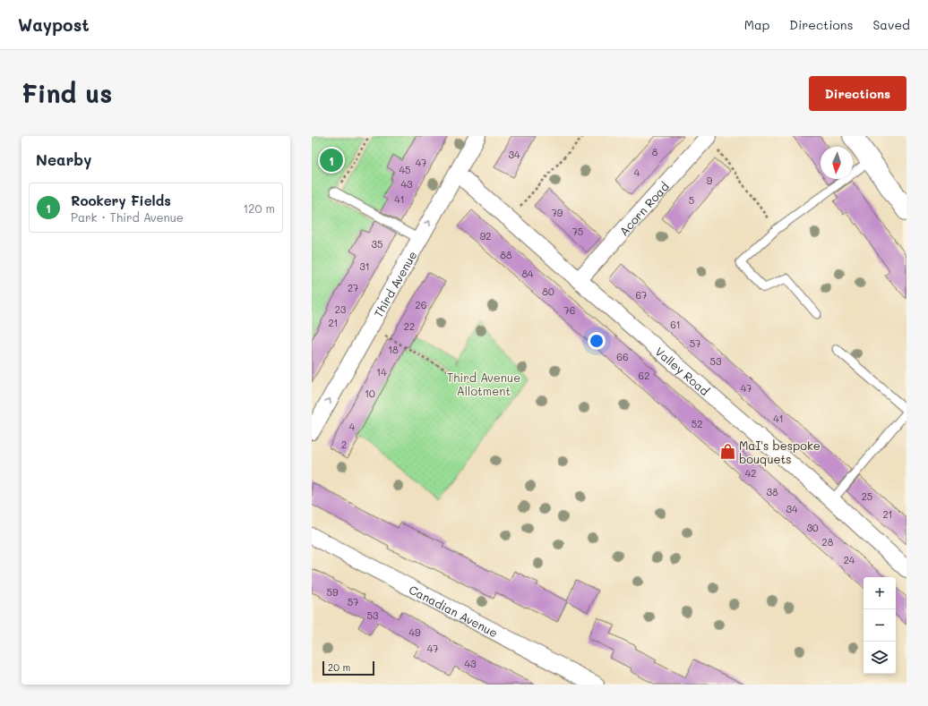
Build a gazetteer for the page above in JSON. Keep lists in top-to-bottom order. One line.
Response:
{"streets":{"street":["Acorn Road","Third Avenue","Valley Road","Canadian Avenue"]},"crossings":[["Acorn Road","Valley Road"],["Third Avenue","Valley Road"]],"one_way":["Third Avenue"],"parks":["Third Avenue Allotment"],"places":{"shop":["MaI's bespoke bouquets"]},"house_numbers":["8","34","47","45","4","9","43","41","5","79","75","92","35","88","31","84","27","80","67","26","23","76","21","61","22","57","18","66","53","14","62","47","10","41","52","4","2","42","38","25","34","21","30","28","24","59","57","53","49","47","43"],"scale_bar":"20 m","north":"bottom","page":{"header":"Waypost","nav":["Map","Directions","Saved"],"buttons":"Directions","title":"Find us","heading":"Nearby","pins":"1","list":[{"mark":"1","name":"Rookery Fields","note":"Park · Third Avenue","value":"120 m"}],"map_buttons":["+","−"],"scale":"20 m"}}
